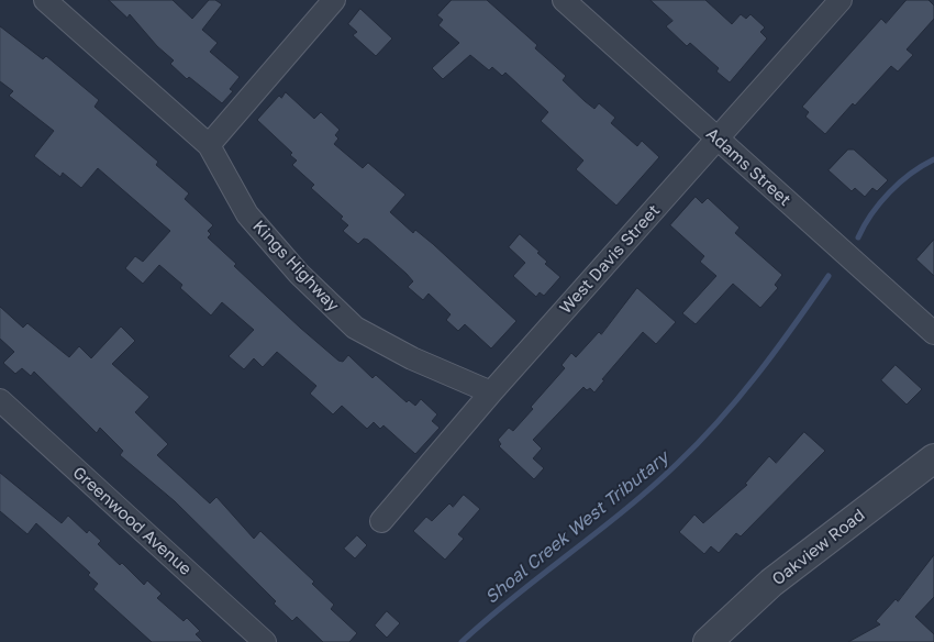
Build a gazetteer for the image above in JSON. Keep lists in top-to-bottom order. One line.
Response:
{"streets":{"street":["Adams Street","West Davis Street","Kings Highway","Greenwood Avenue","Oakview Road"]},"crossings":[["Adams Street","West Davis Street"],["West Davis Street","Kings Highway"]],"water":["Shoal Creek West Tributary"]}
